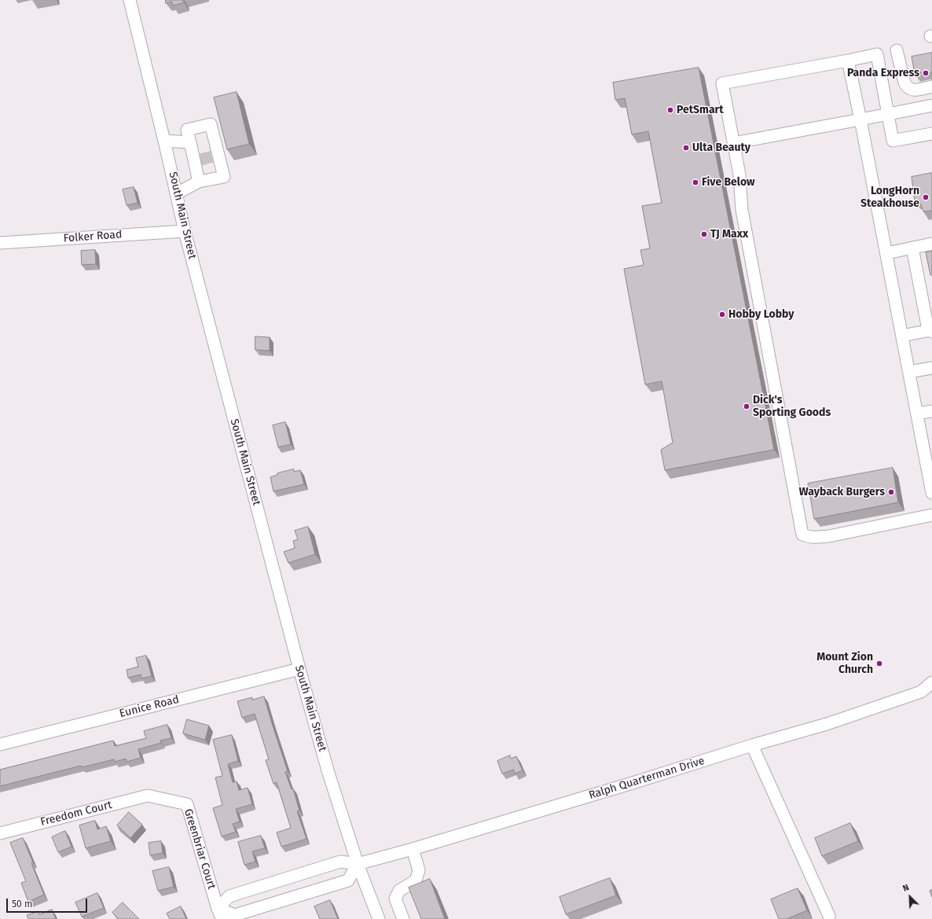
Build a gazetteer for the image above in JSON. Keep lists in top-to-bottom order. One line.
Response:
{"streets":{"street":["South Main Street","Folker Road","Eunice Road","Ralph Quarterman Drive","Freedom Court","Greenbriar Court"]},"crossings":[["South Main Street","Folker Road"],["South Main Street","Eunice Road"],["South Main Street","Ralph Quarterman Drive"],["Ralph Quarterman Drive","Greenbriar Court"],["Freedom Court","Greenbriar Court"]],"places":["Panda Express","PetSmart","Ulta Beauty","Five Below","LongHorn Steakhouse","TJ Maxx","Hobby Lobby","Dick's Sporting Goods","Wayback Burgers","Mount Zion Church"],"scale_bar":"50 m","north":"top left"}
